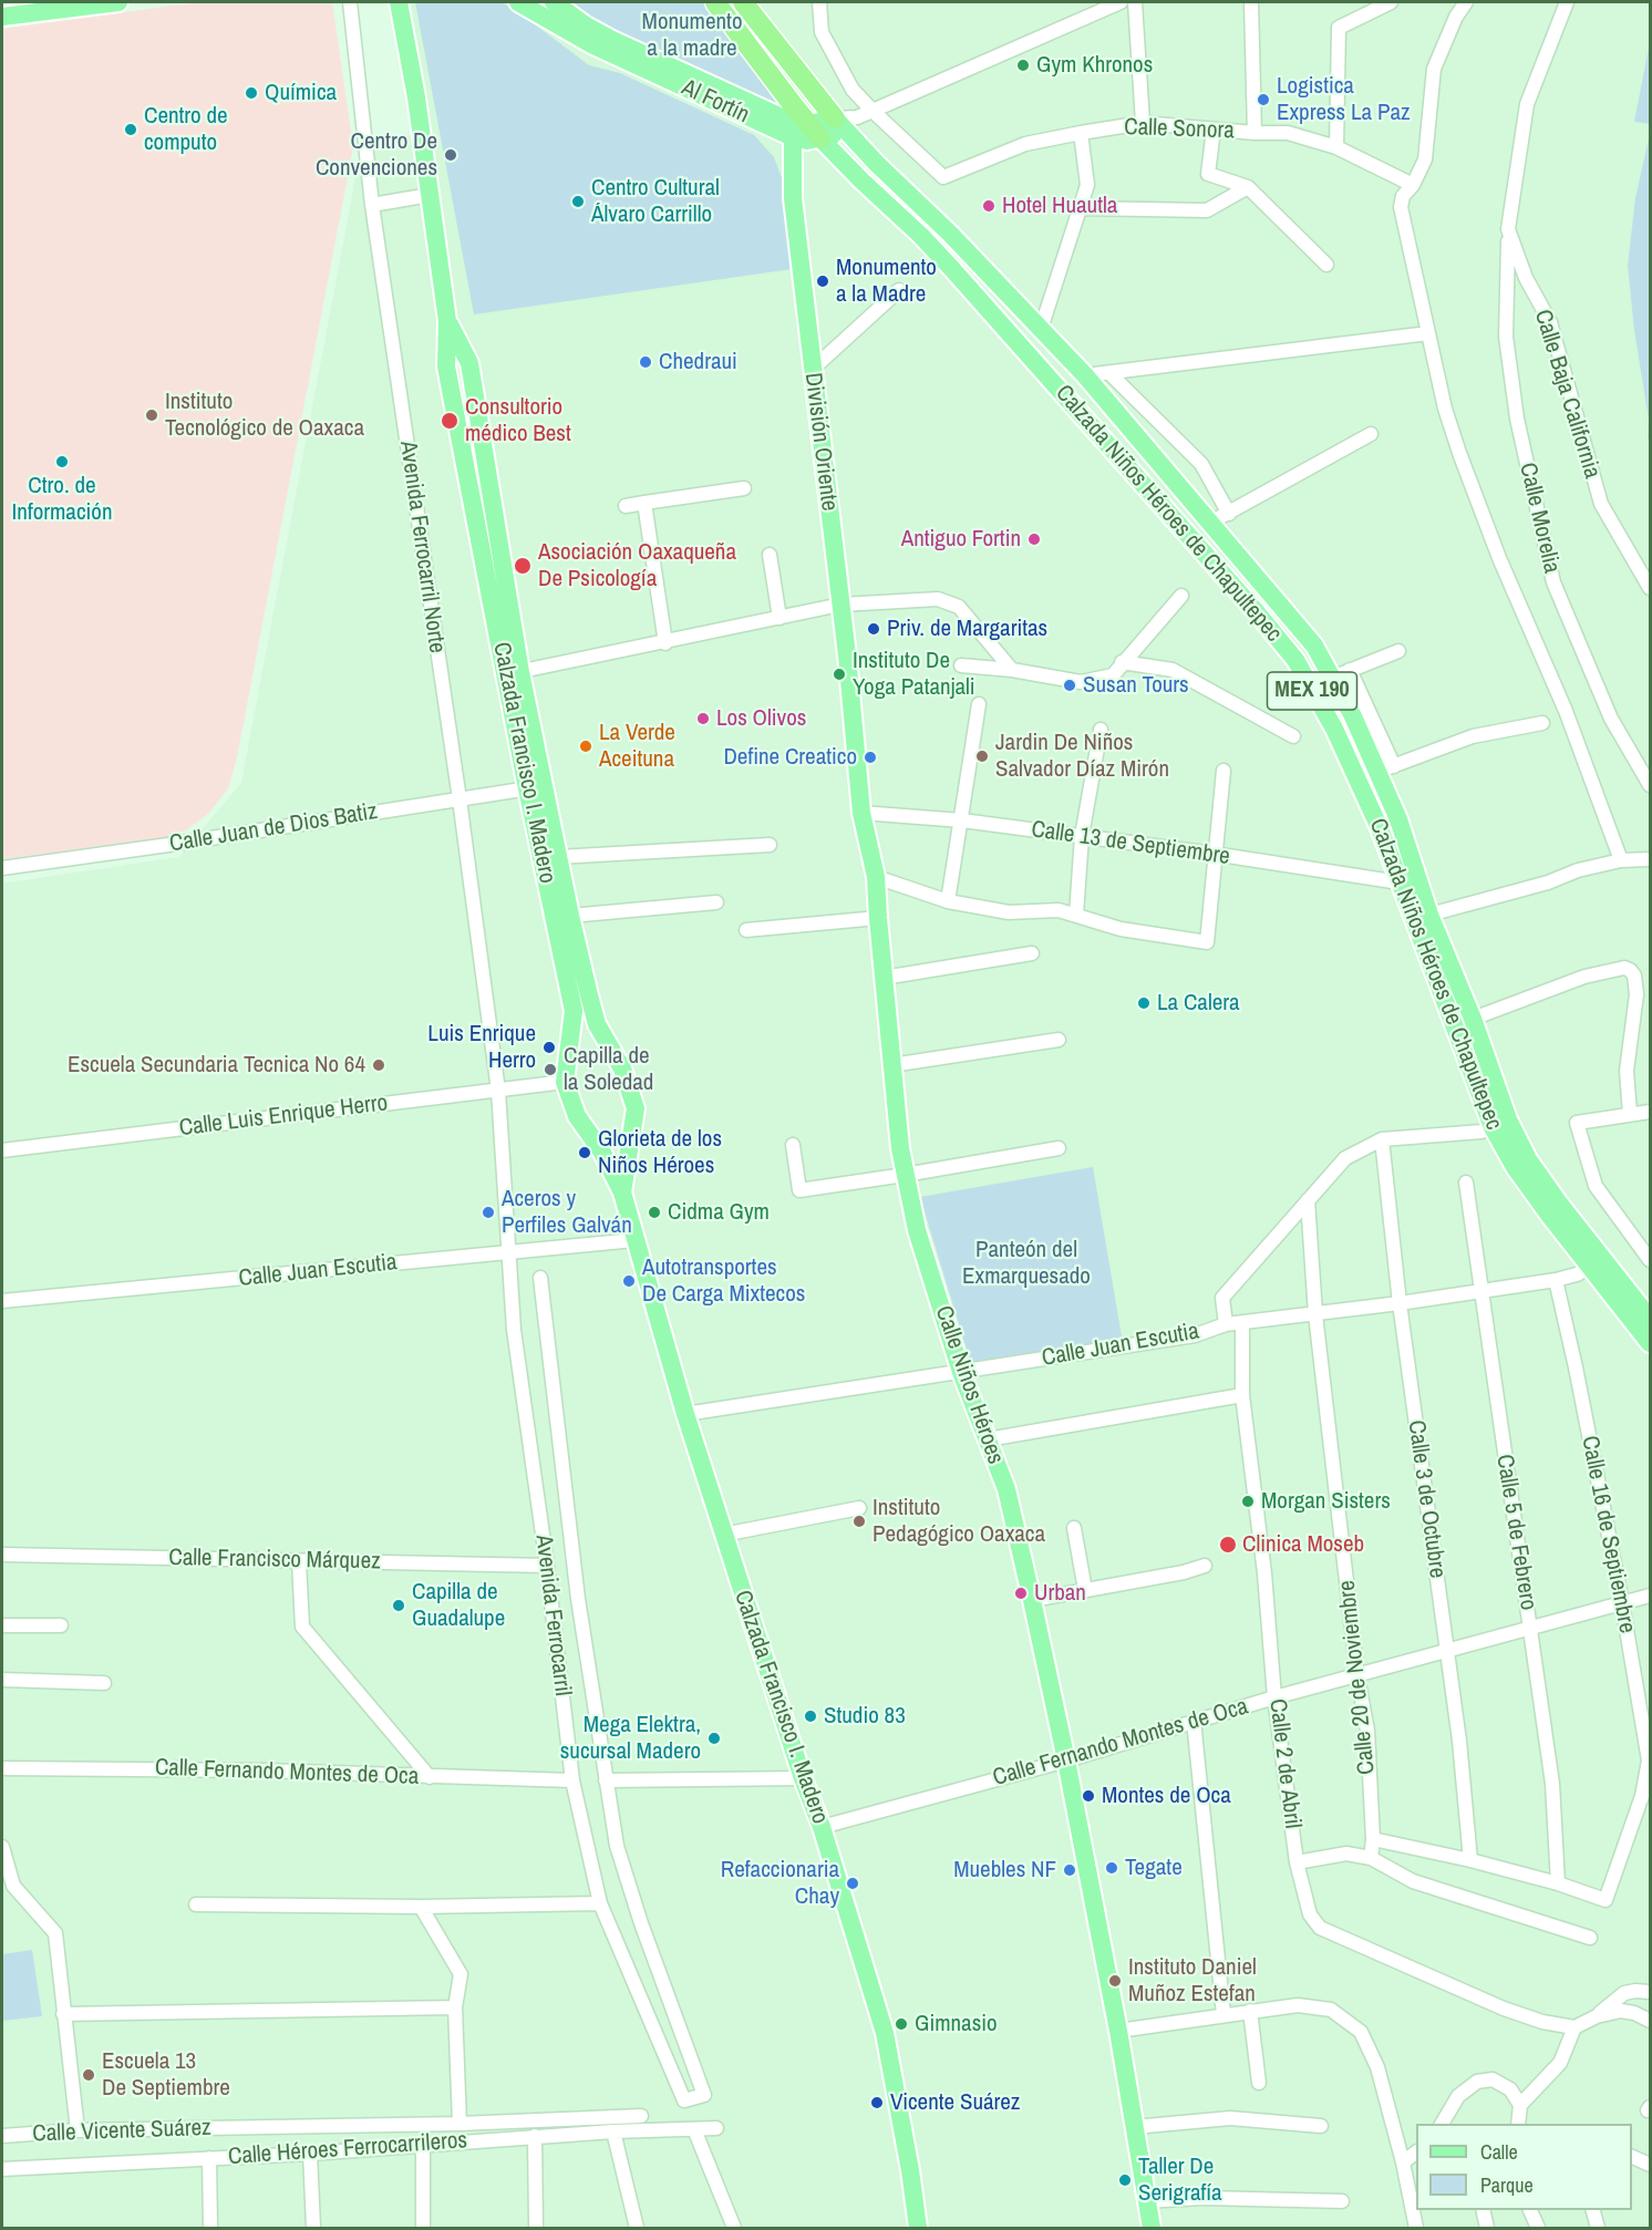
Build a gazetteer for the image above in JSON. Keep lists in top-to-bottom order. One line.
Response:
{"streets":{"highway":["MEX 190"],"main road":["Al Fortín","División Oriente","Calzada Niños Héroes de Chapultepec","Calzada Francisco I. Madero","Calle Niños Héroes"],"street":["Calle Sonora","Calle Baja California","Calle Morelia","Avenida Ferrocarril Norte","Calle Juan de Dios Batiz","Calle 13 de Septiembre","Calle Luis Enrique Herro","Calle Juan Escutia","Calle 3 de Octubre","Calle 5 de Febrero","Calle 16 de Septiembre","Calle Francisco Márquez","Avenida Ferrocarril","Calle 20 de Noviembre","Calle Fernando Montes de Oca","Calle 2 de Abril","Calle Vicente Suárez","Calle Héroes Ferrocarrileros"]},"crossings":[["Al Fortín","División Oriente"],["Al Fortín","Calzada Niños Héroes de Chapultepec"],["Al Fortín","MEX 190"],["Calle Baja California","Calle Morelia"],["División Oriente","Calzada Niños Héroes de Chapultepec"],["División Oriente","MEX 190"],["División Oriente","Calle 13 de Septiembre"],["División Oriente","Calle Niños Héroes"],["Calzada Niños Héroes de Chapultepec","MEX 190"],["Calzada Niños Héroes de Chapultepec","Calle 13 de Septiembre"],["Avenida Ferrocarril Norte","Calle Juan de Dios Batiz"],["Avenida Ferrocarril Norte","Calle Luis Enrique Herro"],["Avenida Ferrocarril Norte","Avenida Ferrocarril"],["Calzada Francisco I. Madero","Calle Juan de Dios Batiz"],["Calzada Francisco I. Madero","Calle Luis Enrique Herro"],["Calzada Francisco I. Madero","Calle Juan Escutia"],["Calzada Francisco I. Madero","Calle Fernando Montes de Oca"],["Calle 13 de Septiembre","Calle Niños Héroes"],["Calle Luis Enrique Herro","Avenida Ferrocarril"],["Calle Juan Escutia","Calle Niños Héroes"],["Calle Juan Escutia","Calle 3 de Octubre"],["Calle Juan Escutia","Calle 5 de Febrero"],["Calle Juan Escutia","Calle 16 de Septiembre"],["Calle Juan Escutia","Avenida Ferrocarril"],["Calle Juan Escutia","Calle 20 de Noviembre"],["Calle Juan Escutia","Calle 2 de Abril"],["Calle Niños Héroes","Calle Fernando Montes de Oca"],["Calle 3 de Octubre","Calle 16 de Septiembre"],["Calle 3 de Octubre","Calle Fernando Montes de Oca"],["Calle 5 de Febrero","Calle 16 de Septiembre"],["Calle 5 de Febrero","Calle Fernando Montes de Oca"],["Calle 16 de Septiembre","Calle 20 de Noviembre"],["Calle 16 de Septiembre","Calle Fernando Montes de Oca"],["Calle Francisco Márquez","Avenida Ferrocarril"],["Avenida Ferrocarril","Calle Fernando Montes de Oca"],["Calle 20 de Noviembre","Calle Fernando Montes de Oca"],["Calle Fernando Montes de Oca","Calle 2 de Abril"]],"parks":["Monumento a la madre","Panteón del Exmarquesado"],"places":["Gym Khronos","Química","Logistica Express La Paz","Centro de computo","Centro De Convenciones","Centro Cultural Álvaro Carrillo","Hotel Huautla","Monumento a la Madre","Chedraui","Instituto Tecnológico de Oaxaca","Consultorio médico Best","Ctro. de Información","Antiguo Fortin","Asociación Oaxaqueña De Psicología","Priv. de Margaritas","Instituto De Yoga Patanjali","Susan Tours","Los Olivos","La Verde Aceituna","Jardin De Niños Salvador Díaz Mirón","Define Creatico","La Calera","Luis Enrique Herro","Escuela Secundaria Tecnica No 64","Capilla de la Soledad","Glorieta de los Niños Héroes","Aceros y Perfiles Galván","Cidma Gym","Autotransportes De Carga Mixtecos","Morgan Sisters","Instituto Pedagógico Oaxaca","Clinica Moseb","Urban","Capilla de Guadalupe","Studio 83","Mega Elektra, sucursal Madero","Montes de Oca","Tegate","Muebles NF","Refaccionaria Chay","Instituto Daniel Muñoz Estefan","Gimnasio","Escuela 13 De Septiembre","Vicente Suárez","Taller De Serigrafía"],"legend":["Calle","Parque"]}
